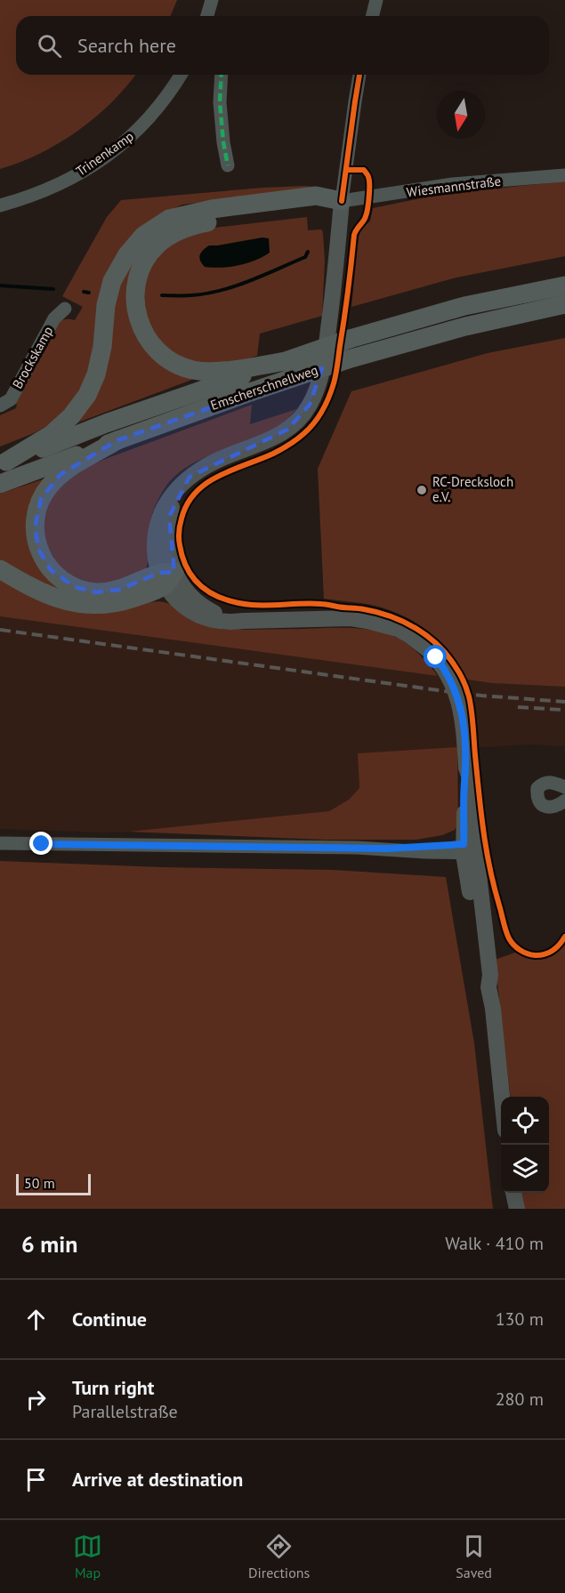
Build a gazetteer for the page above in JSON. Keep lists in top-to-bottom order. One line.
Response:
{"streets":{"highway":["Emscherschnellweg"],"street":["Trinenkamp","Wiesmannstraße","Brockskamp"]},"places":["RC-Drecksloch e.V."],"scale_bar":"50 m","north":"bottom","page":{"search":"Search here","scale":"50 m","heading":["6 min","Walk · 410 m"],"list":[["Continue","130 m"],["Turn right","Parallelstraße","280 m"],"Arrive at destination"],"nav":["Map","Directions","Saved"]}}
